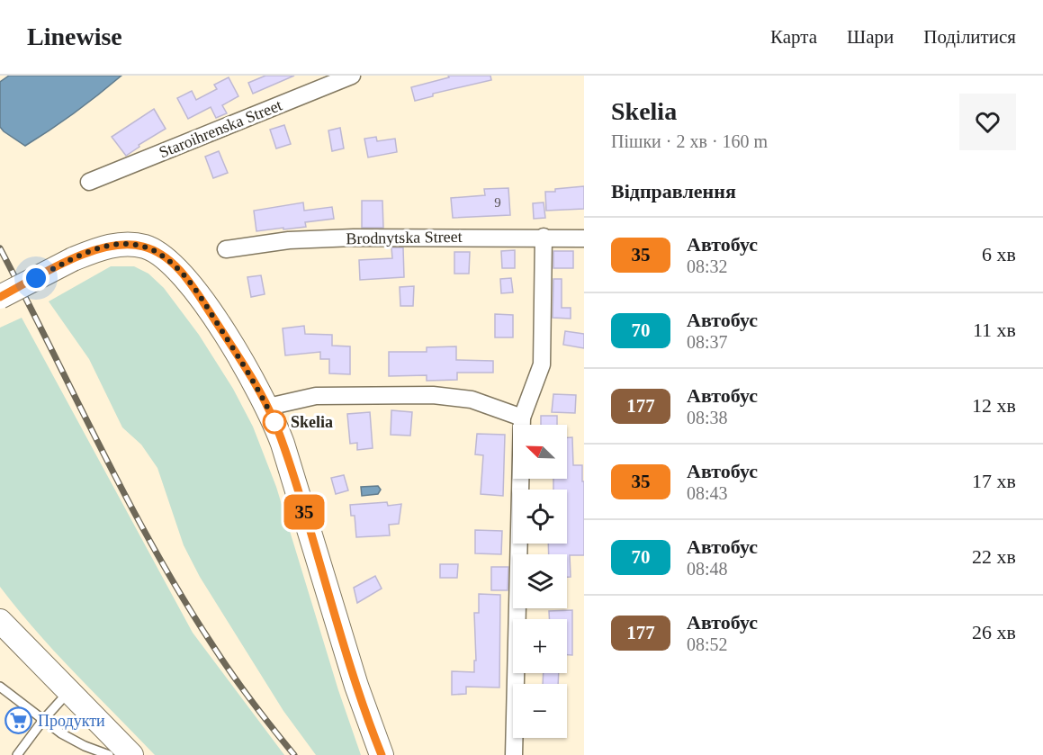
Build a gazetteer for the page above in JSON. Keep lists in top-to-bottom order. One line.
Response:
{"streets":{"street":["Staroihrenska Street","Brodnytska Street"]},"places":{"other":["Skelia"],"supermarket":["Продукти"]},"lines":["bus line 35"],"house_numbers":["9"],"north":"top left","page":{"header":"Linewise","nav":["Карта","Шари","Поділитися"],"on_map":"35","heading":[["Skelia","Пішки · 2 хв · 160 m"],"Відправлення"],"list":[{"mark":"35","name":"Автобус","note":"08:32","value":"6 хв"},{"mark":"70","name":"Автобус","note":"08:37","value":"11 хв"},{"mark":"177","name":"Автобус","note":"08:38","value":"12 хв"},{"mark":"35","name":"Автобус","note":"08:43","value":"17 хв"},{"mark":"70","name":"Автобус","note":"08:48","value":"22 хв"},{"mark":"177","name":"Автобус","note":"08:52","value":"26 хв"}],"map_buttons":["+","−"]}}
